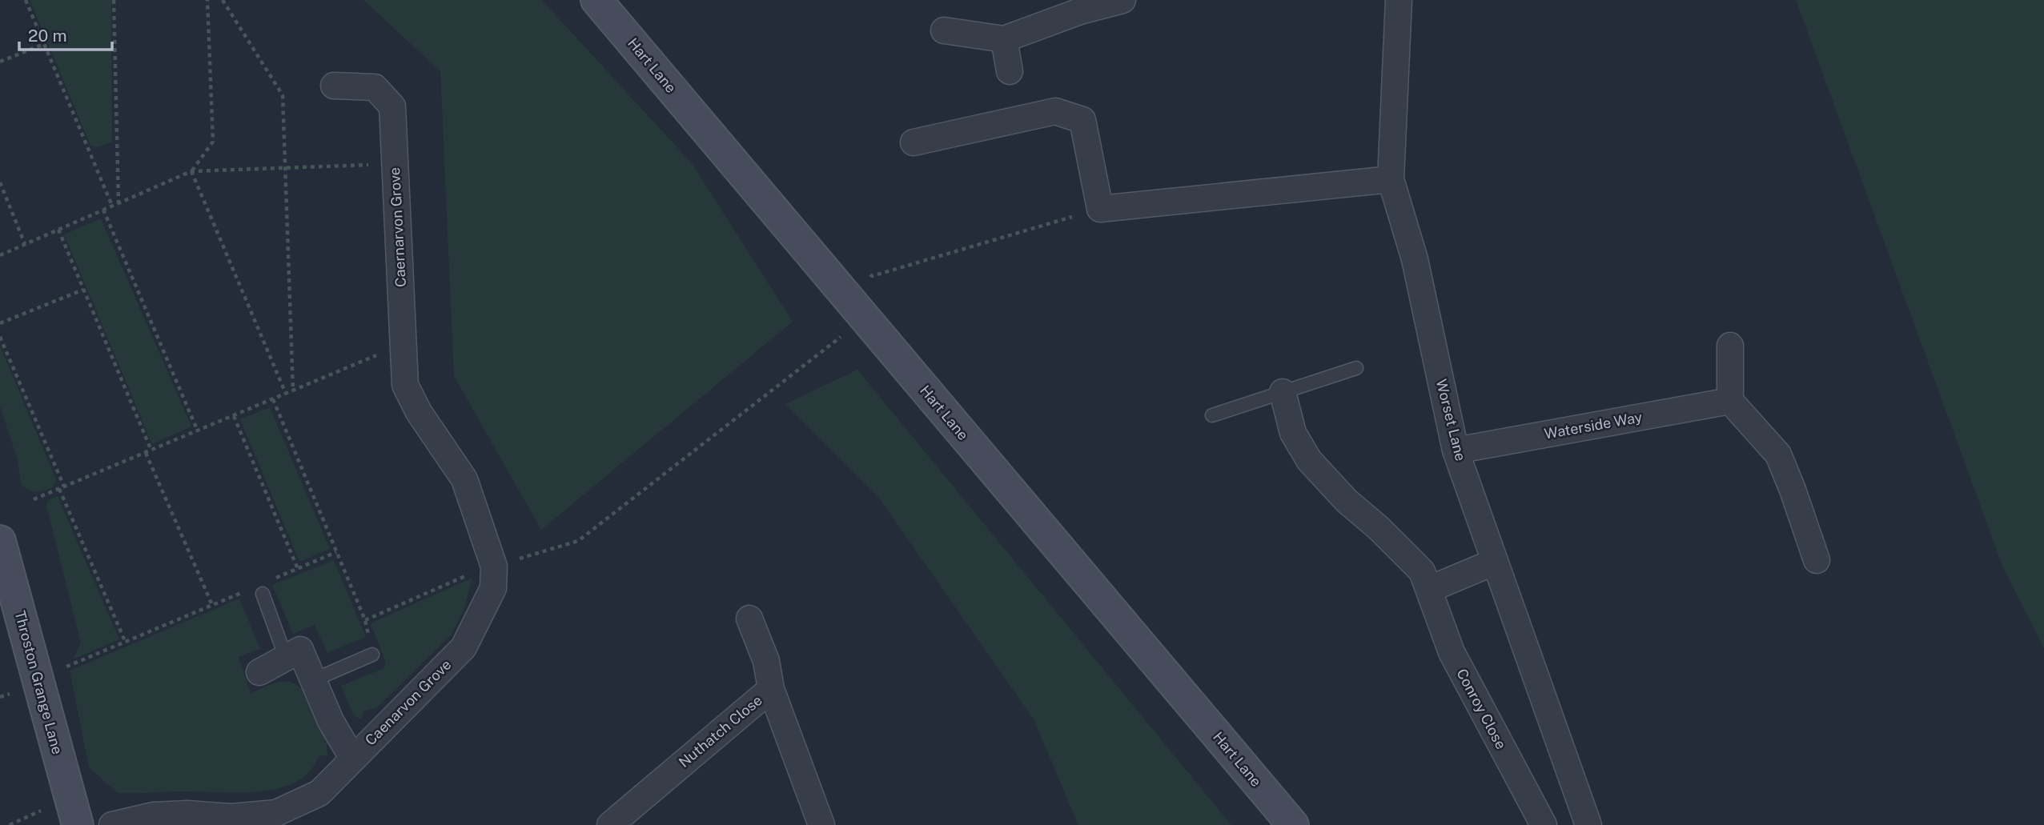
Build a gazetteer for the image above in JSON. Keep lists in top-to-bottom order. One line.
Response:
{"streets":{"street":["Hart Lane","Caernarvon Grove","Worset Lane","Waterside Way","Throston Grange Lane","Caenarvon Grove","Conroy Close","Nuthatch Close"]},"crossings":[["Caernarvon Grove","Caenarvon Grove"],["Worset Lane","Waterside Way"]],"scale_bar":"20 m"}
